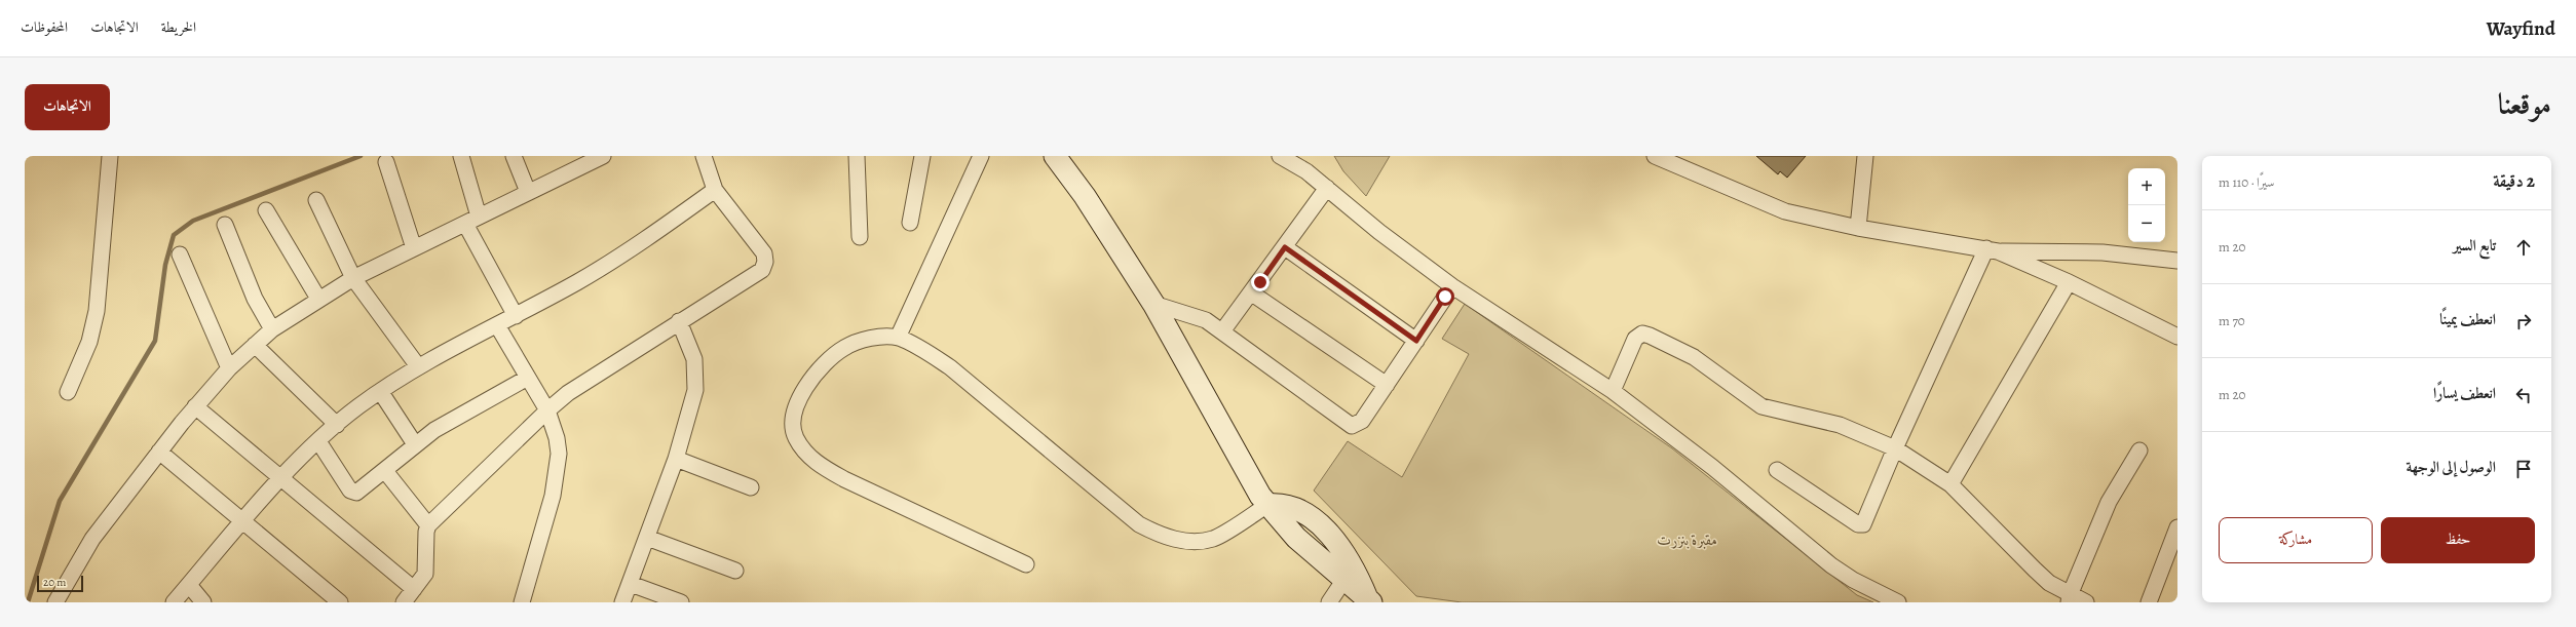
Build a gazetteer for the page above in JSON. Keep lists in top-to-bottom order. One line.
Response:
{"parks":["مقبرة بنزرت"],"scale_bar":"20 m","page":{"header":"Wayfind","nav":["الخريطة","الاتجاهات","المحفوظات"],"title":"موقعنا","buttons":["الاتجاهات",["حفظ","مشاركة"]],"heading":["2 دقيقة","سيرًا · 110 m"],"map_buttons":["+","−"],"list":[["تابع السير","20 m"],["انعطف يمينًا","70 m"],["انعطف يسارًا","20 m"],"الوصول إلى الوجهة"],"scale":"20 m"}}
